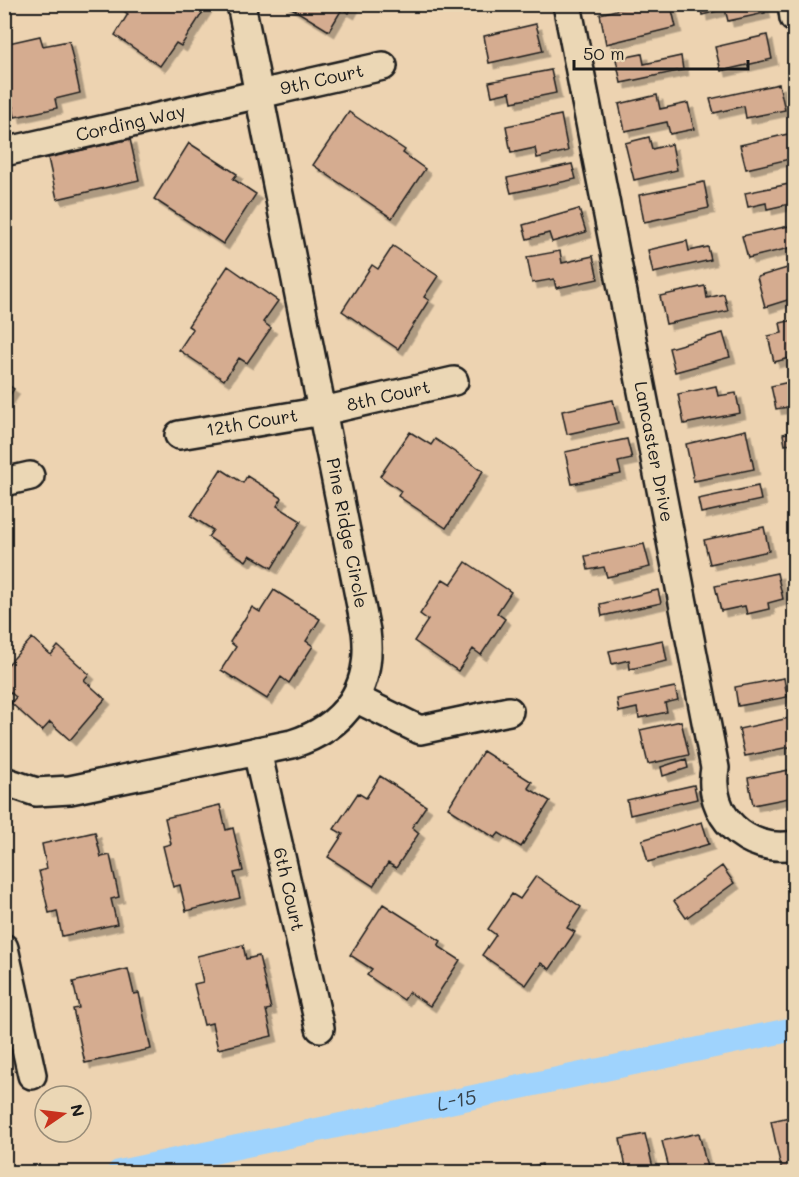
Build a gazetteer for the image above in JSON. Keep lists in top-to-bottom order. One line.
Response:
{"streets":{"street":["9th Court","Cording Way","8th Court","12th Court","Lancaster Drive","Pine Ridge Circle","6th Court"]},"crossings":[["9th Court","Cording Way"],["9th Court","Pine Ridge Circle"],["Cording Way","Pine Ridge Circle"],["8th Court","12th Court"],["8th Court","Pine Ridge Circle"],["12th Court","Pine Ridge Circle"],["Pine Ridge Circle","6th Court"]],"water":["L-15"],"scale_bar":"50 m","north":"right"}
